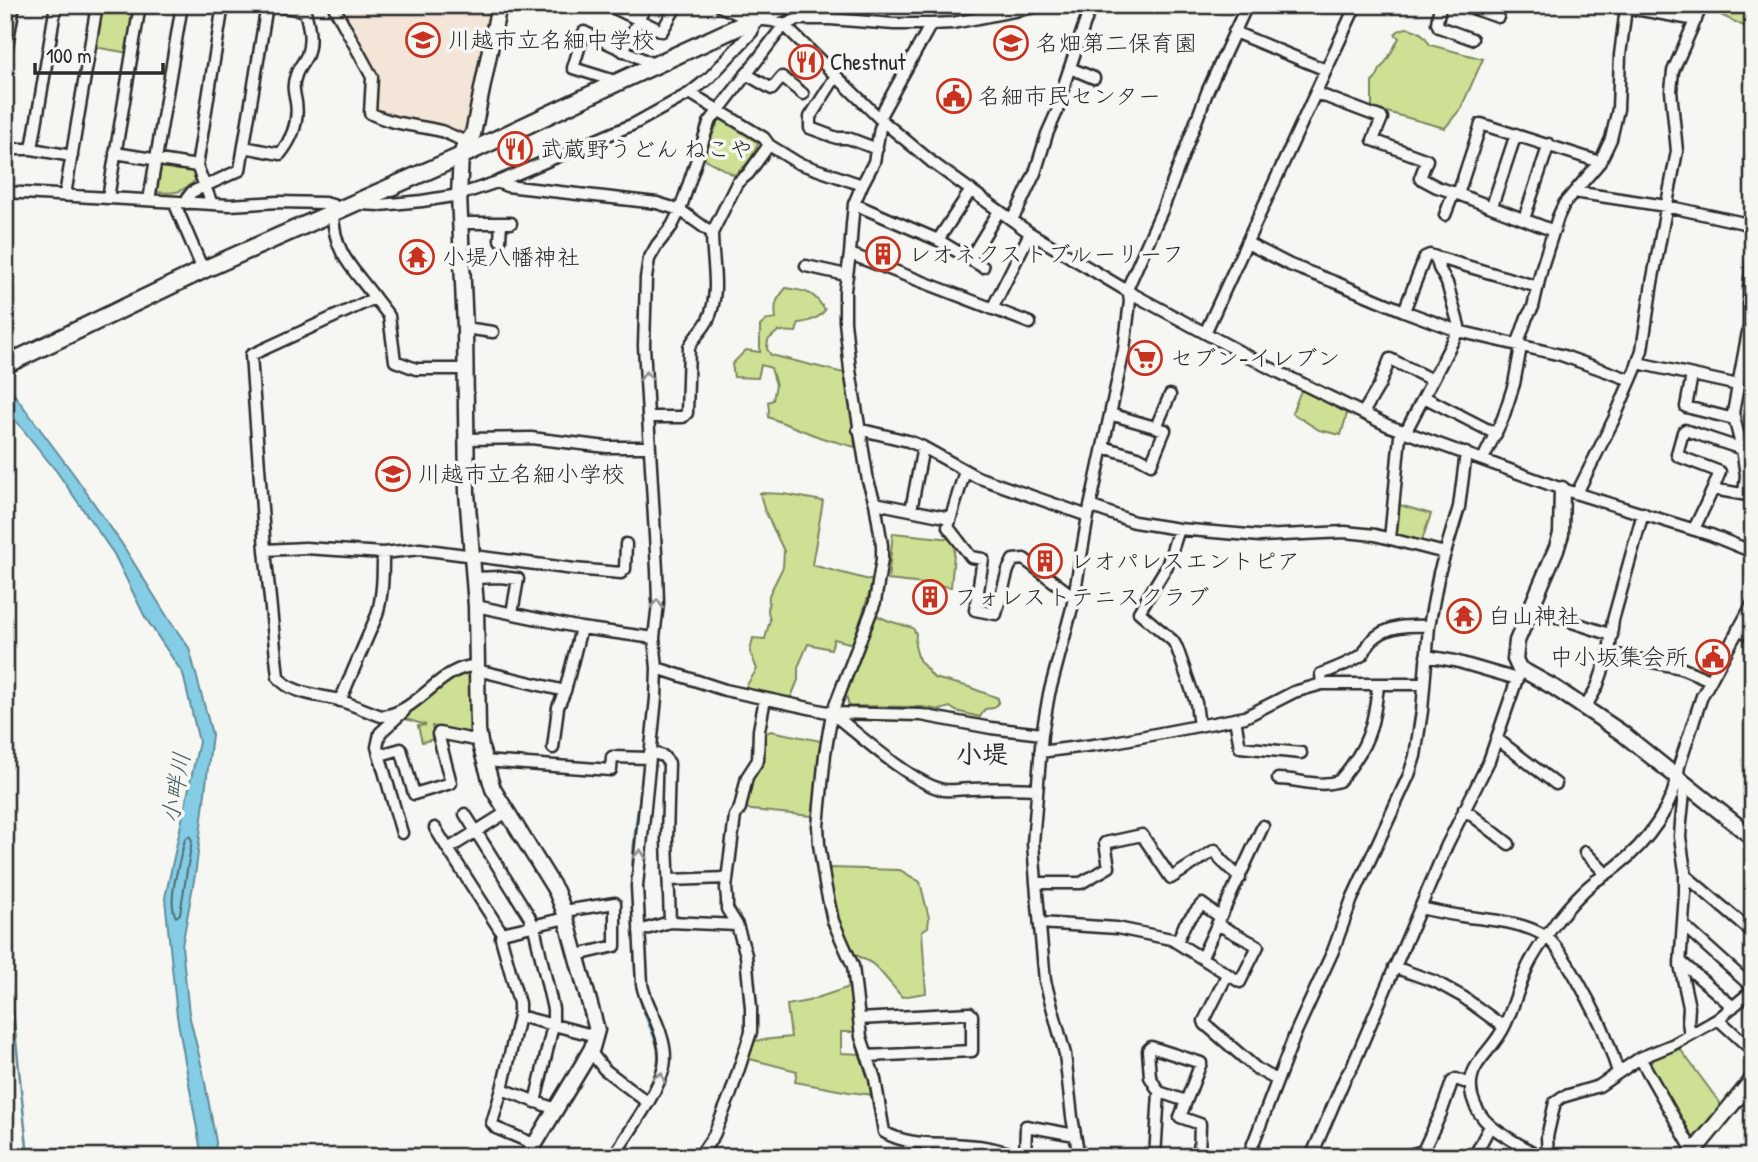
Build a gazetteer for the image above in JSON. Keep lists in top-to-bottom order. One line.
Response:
{"districts":["小堤"],"water":["小畔川"],"places":{"school or university":["川越市立名細中学校","名畑第二保育園","川越市立名細小学校"],"restaurant":["Chestnut","武蔵野うどん ねこや"],"public building":["名細市民センター","中小坂集会所"],"building":["レオネクストブルーリーフ","レオパレスエントピア","フォレストテニスクラブ"],"temple":["小堤八幡神社","白山神社"],"supermarket":["セブン-イレブン"]},"scale_bar":"100 m"}
